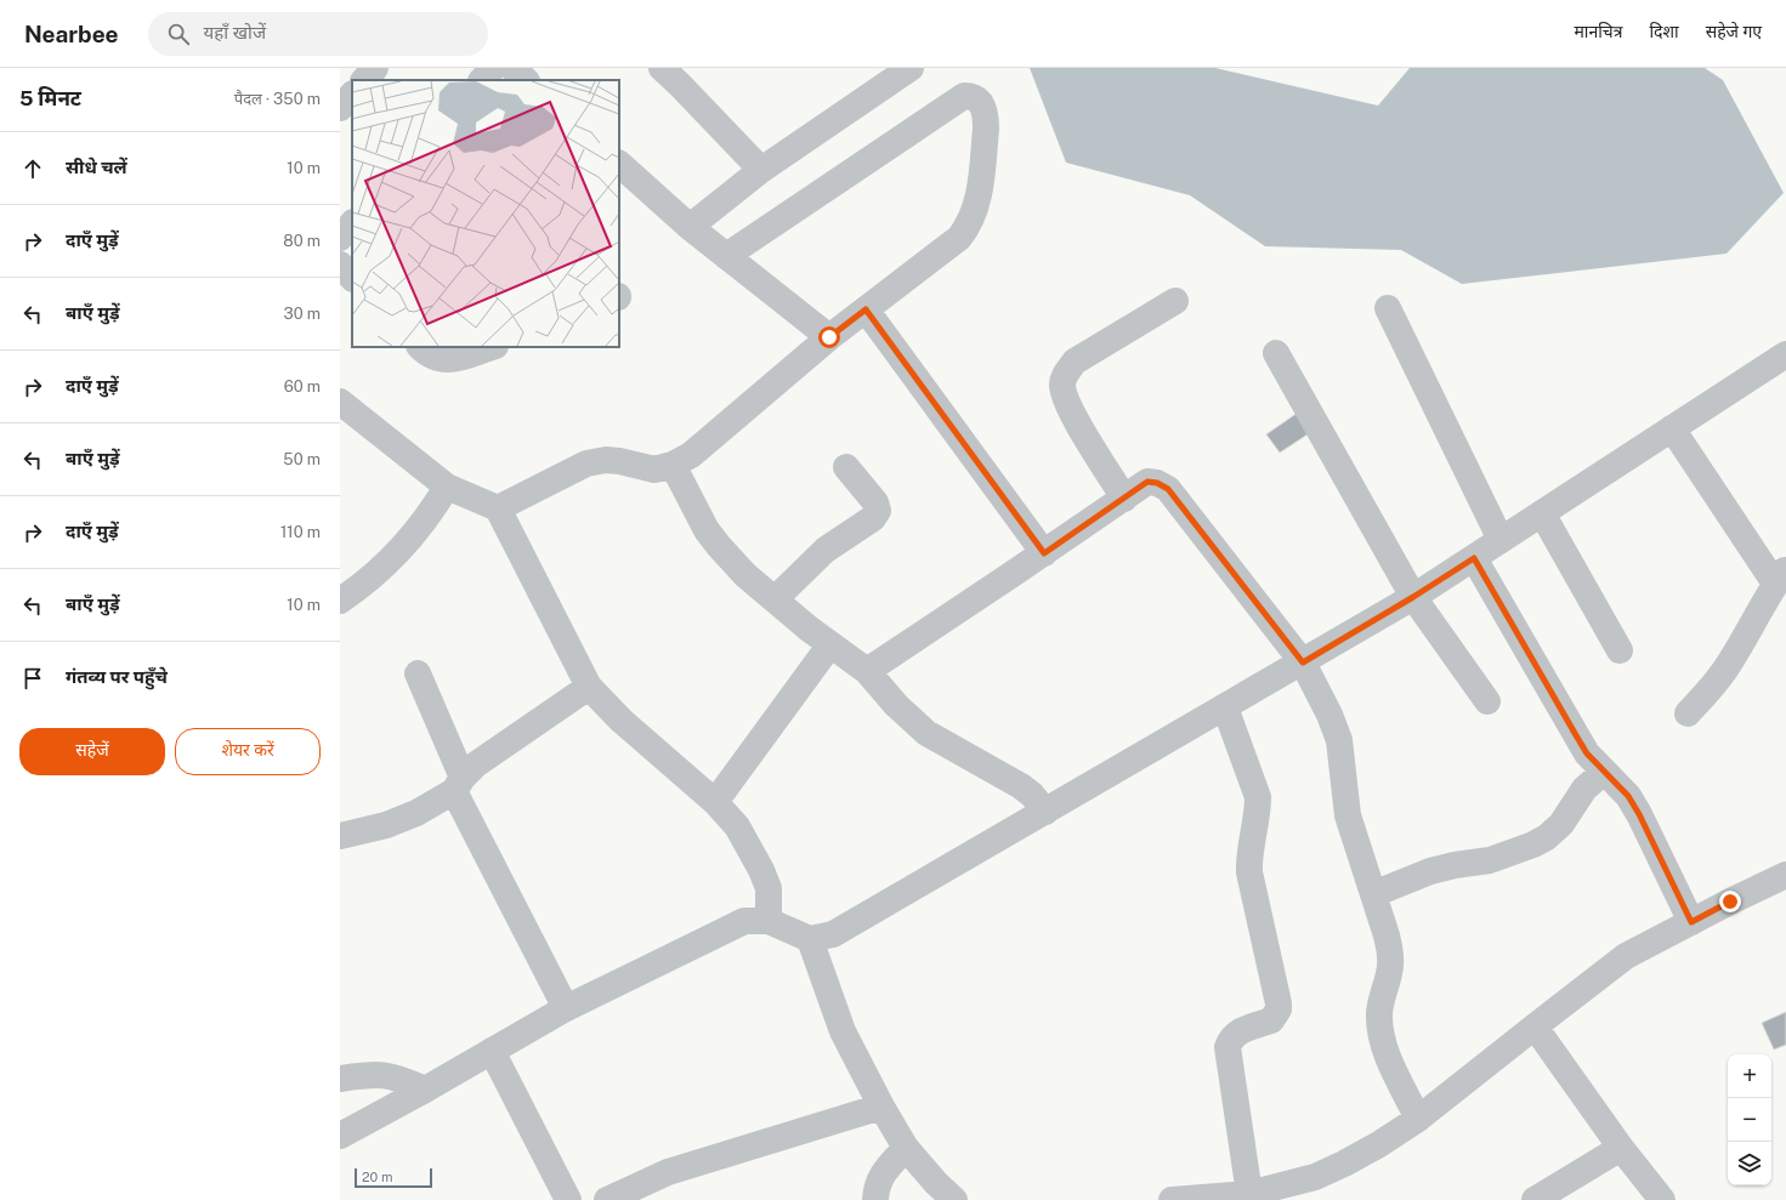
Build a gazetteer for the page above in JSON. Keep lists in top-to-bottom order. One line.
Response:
{"scale_bar":"20 m","page":{"header":"Nearbee","search":"यहाँ खोजें","nav":["मानचित्र","दिशा","सहेजे गए"],"heading":["5 मिनट","पैदल · 350 m"],"list":[["सीधे चलें","10 m"],["दाएँ मुड़ें","80 m"],["बाएँ मुड़ें","30 m"],["दाएँ मुड़ें","60 m"],["बाएँ मुड़ें","50 m"],["दाएँ मुड़ें","110 m"],["बाएँ मुड़ें","10 m"],"गंतव्य पर पहुँचे"],"buttons":["सहेजें","शेयर करें"],"map_buttons":["+","−"],"scale":"20 m"}}
